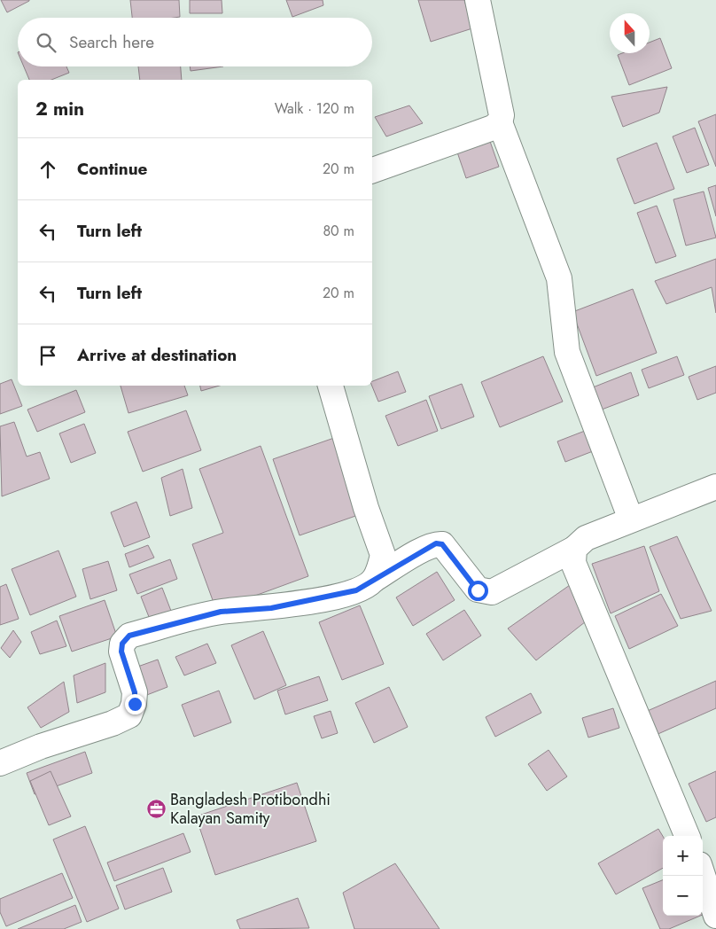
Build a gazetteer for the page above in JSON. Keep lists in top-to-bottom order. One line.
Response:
{"places":{"office":["Bangladesh Protibondhi Kalayan Samity"]},"north":"top","page":{"search":"Search here","heading":["2 min","Walk · 120 m"],"list":[["Continue","20 m"],["Turn left","80 m"],["Turn left","20 m"],"Arrive at destination"],"map_buttons":["+","−"]}}
